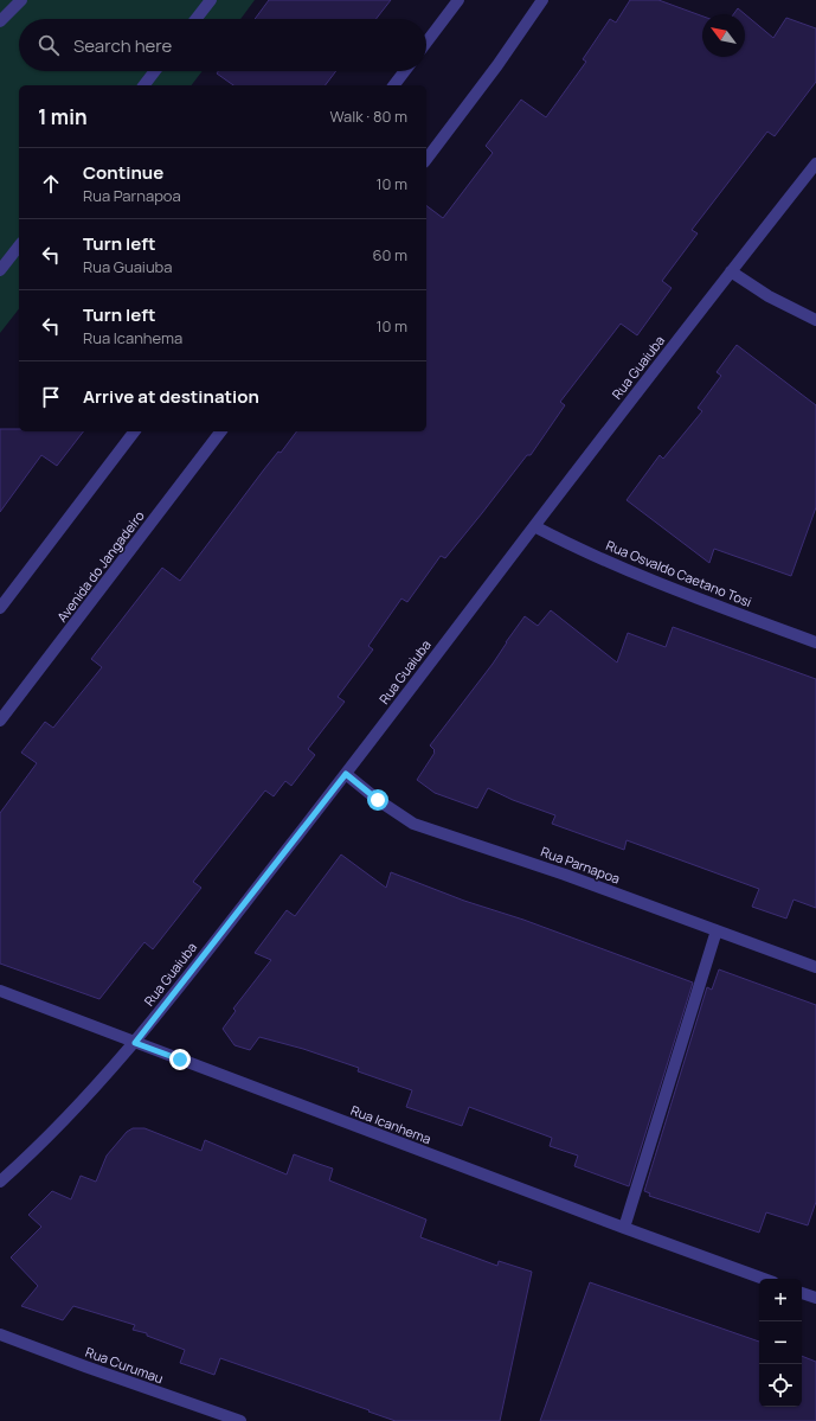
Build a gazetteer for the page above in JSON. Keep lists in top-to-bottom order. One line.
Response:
{"streets":{"street":["Rua Guaiuba","Avenida do Jangadeiro","Rua Osvaldo Caetano Tosi","Rua Parnapoa","Rua Icanhema","Rua Curumau"]},"crossings":[["Rua Guaiuba","Rua Osvaldo Caetano Tosi"],["Rua Guaiuba","Rua Parnapoa"],["Rua Guaiuba","Rua Icanhema"]],"north":"top left","page":{"search":"Search here","heading":["1 min","Walk · 80 m"],"list":[["Continue","Rua Parnapoa","10 m"],["Turn left","Rua Guaiuba","60 m"],["Turn left","Rua Icanhema","10 m"],"Arrive at destination"],"map_buttons":["+","−"]}}
